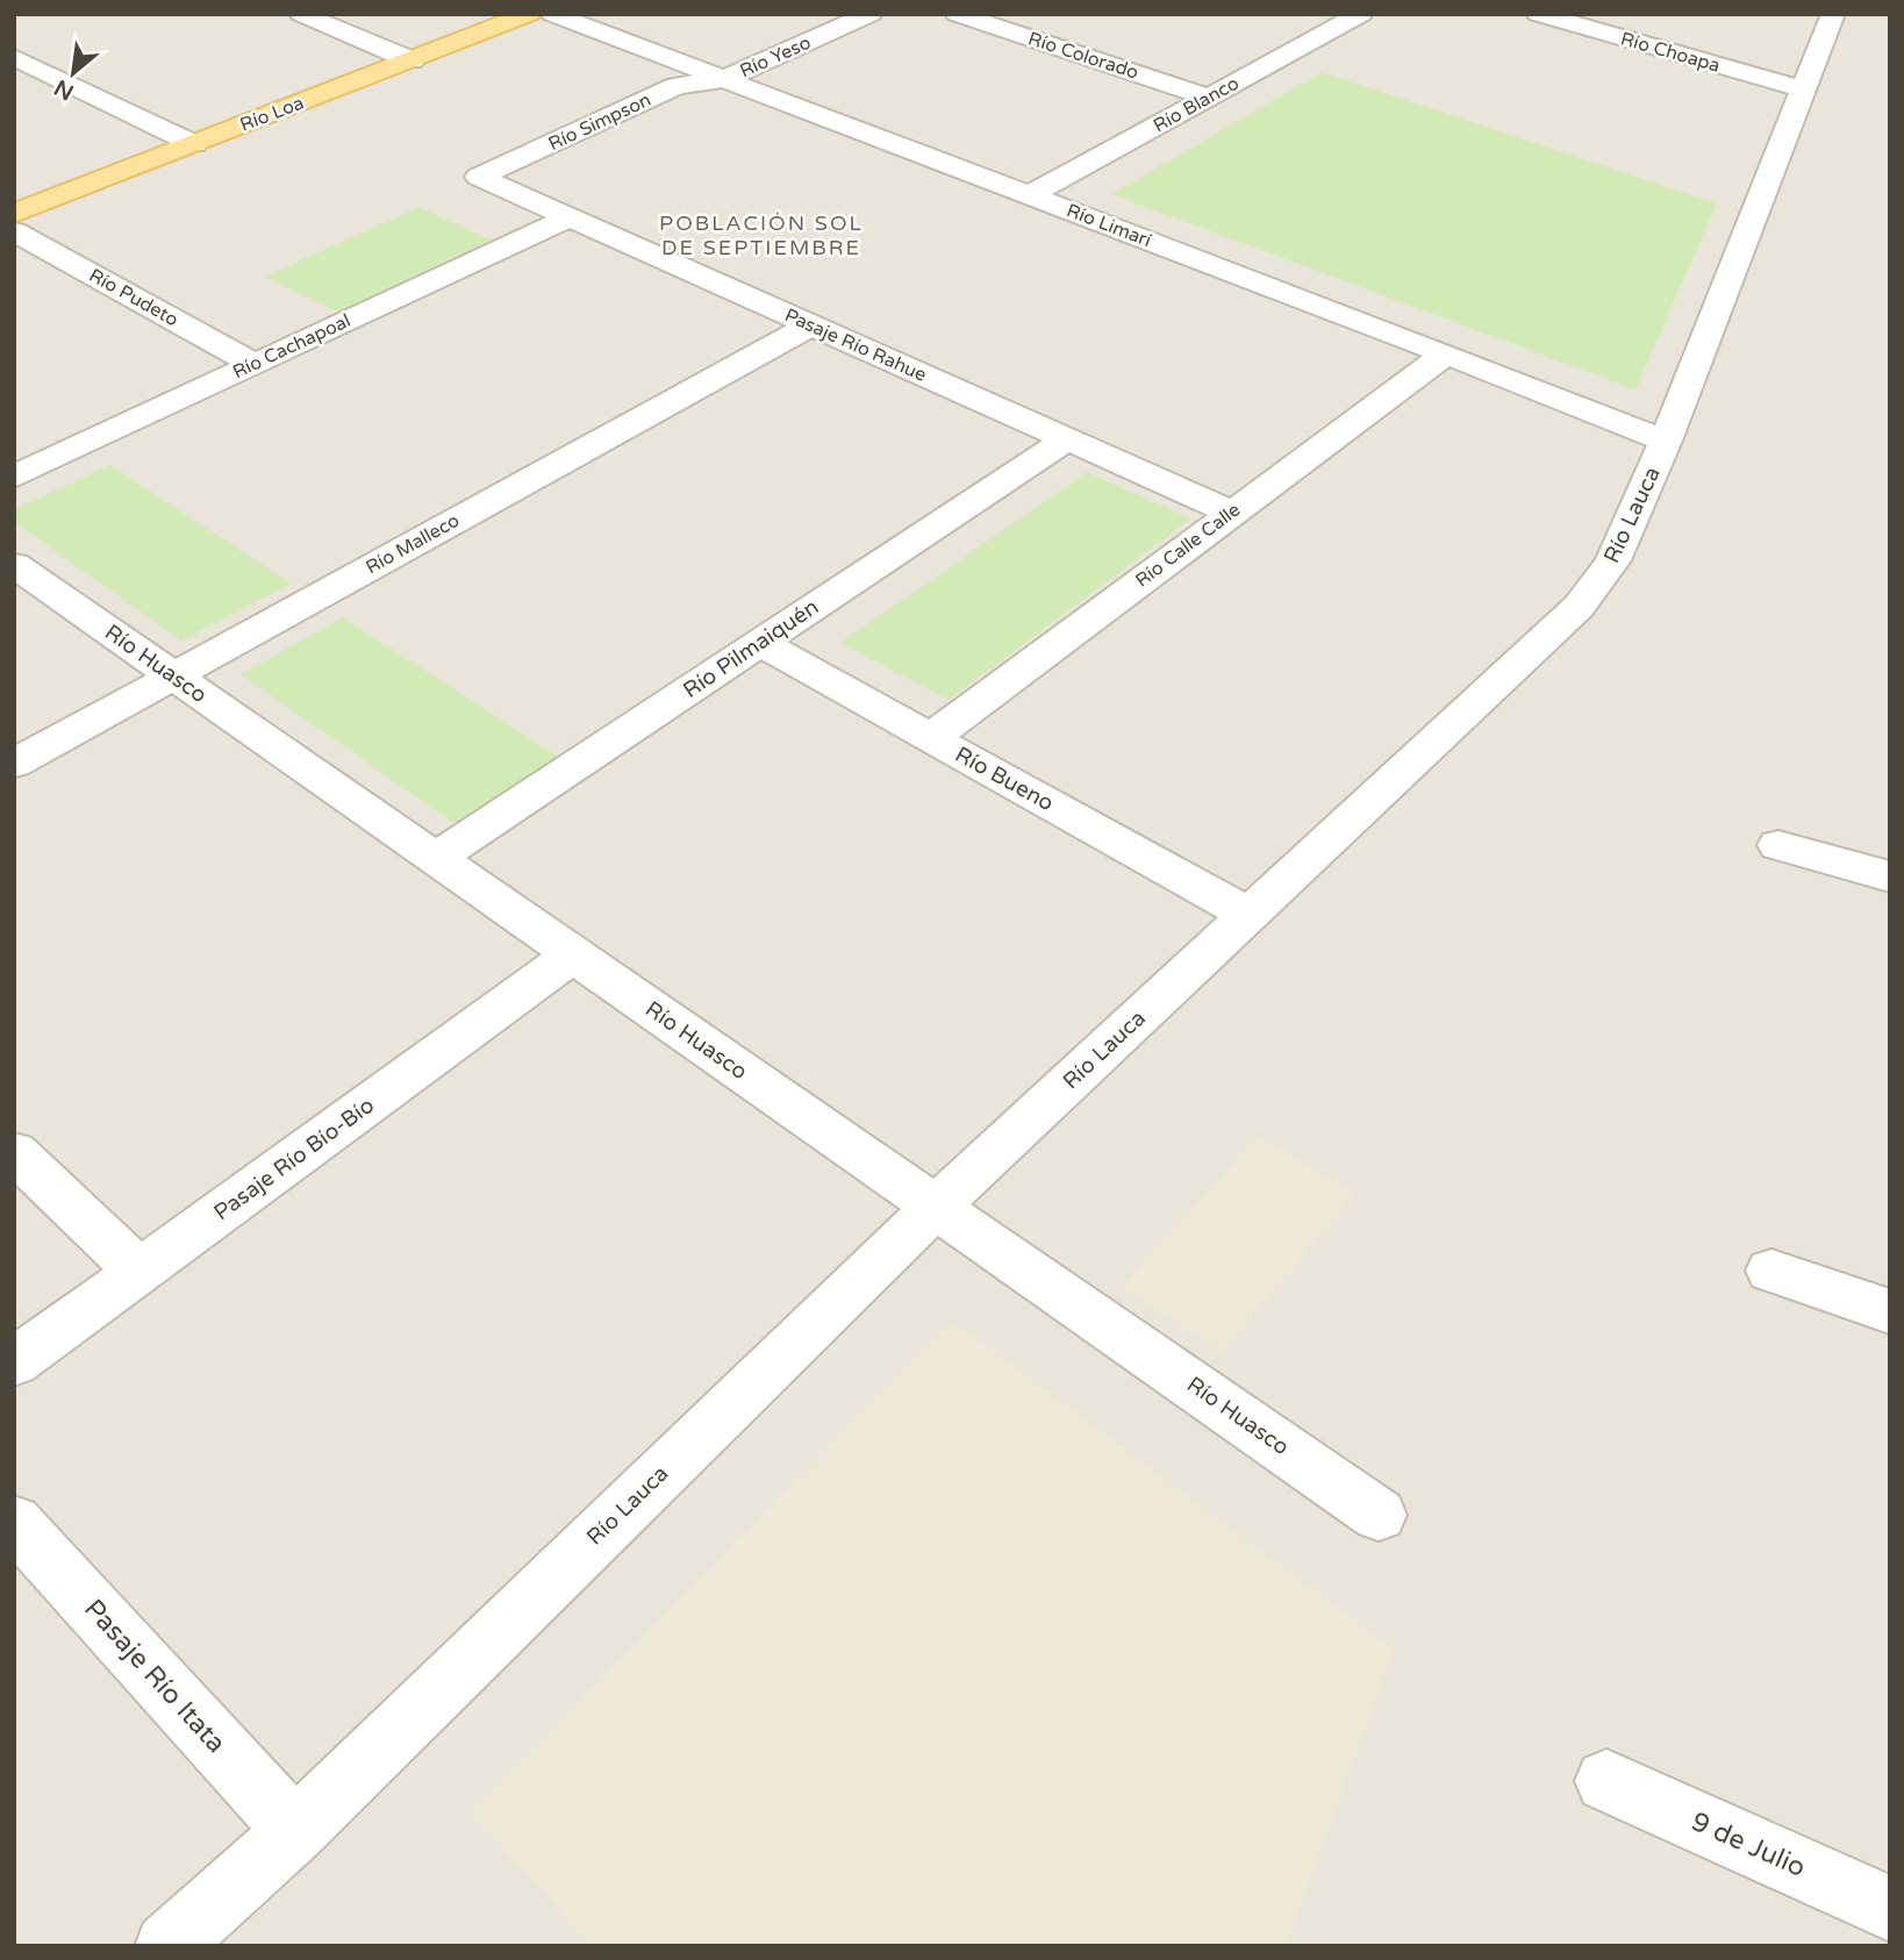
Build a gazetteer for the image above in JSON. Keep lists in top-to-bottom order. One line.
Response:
{"streets":{"main road":["Río Loa"],"street":["Río Choapa","Río Colorado","Río Yeso","Río Blanco","Río Simpson","Río Limarí","Río Pudeto","Pasaje Río Rahue","Río Cachapoal","Río Lauca","Río Malleco","Río Calle Calle","Río Pilmaiquén","Río Huasco","Río Bueno","Pasaje Río Bío-Bío","Pasaje Río Itata","9 de Julio"]},"crossings":[["Río Choapa","Río Lauca"],["Río Colorado","Río Blanco"],["Río Yeso","Río Simpson"],["Río Yeso","Río Limarí"],["Río Blanco","Río Limarí"],["Río Simpson","Río Limarí"],["Río Simpson","Pasaje Río Rahue"],["Río Limarí","Río Lauca"],["Río Limarí","Río Calle Calle"],["Río Pudeto","Río Cachapoal"],["Pasaje Río Rahue","Río Cachapoal"],["Pasaje Río Rahue","Río Malleco"],["Pasaje Río Rahue","Río Calle Calle"],["Pasaje Río Rahue","Río Pilmaiquén"],["Río Lauca","Río Huasco"],["Río Lauca","Río Bueno"],["Río Lauca","Pasaje Río Itata"],["Río Malleco","Río Huasco"],["Río Calle Calle","Río Bueno"],["Río Pilmaiquén","Río Huasco"],["Río Pilmaiquén","Río Bueno"],["Río Huasco","Pasaje Río Bío-Bío"]],"districts":["POBLACIÓN SOL DE SEPTIEMBRE"],"north":"bottom left"}
